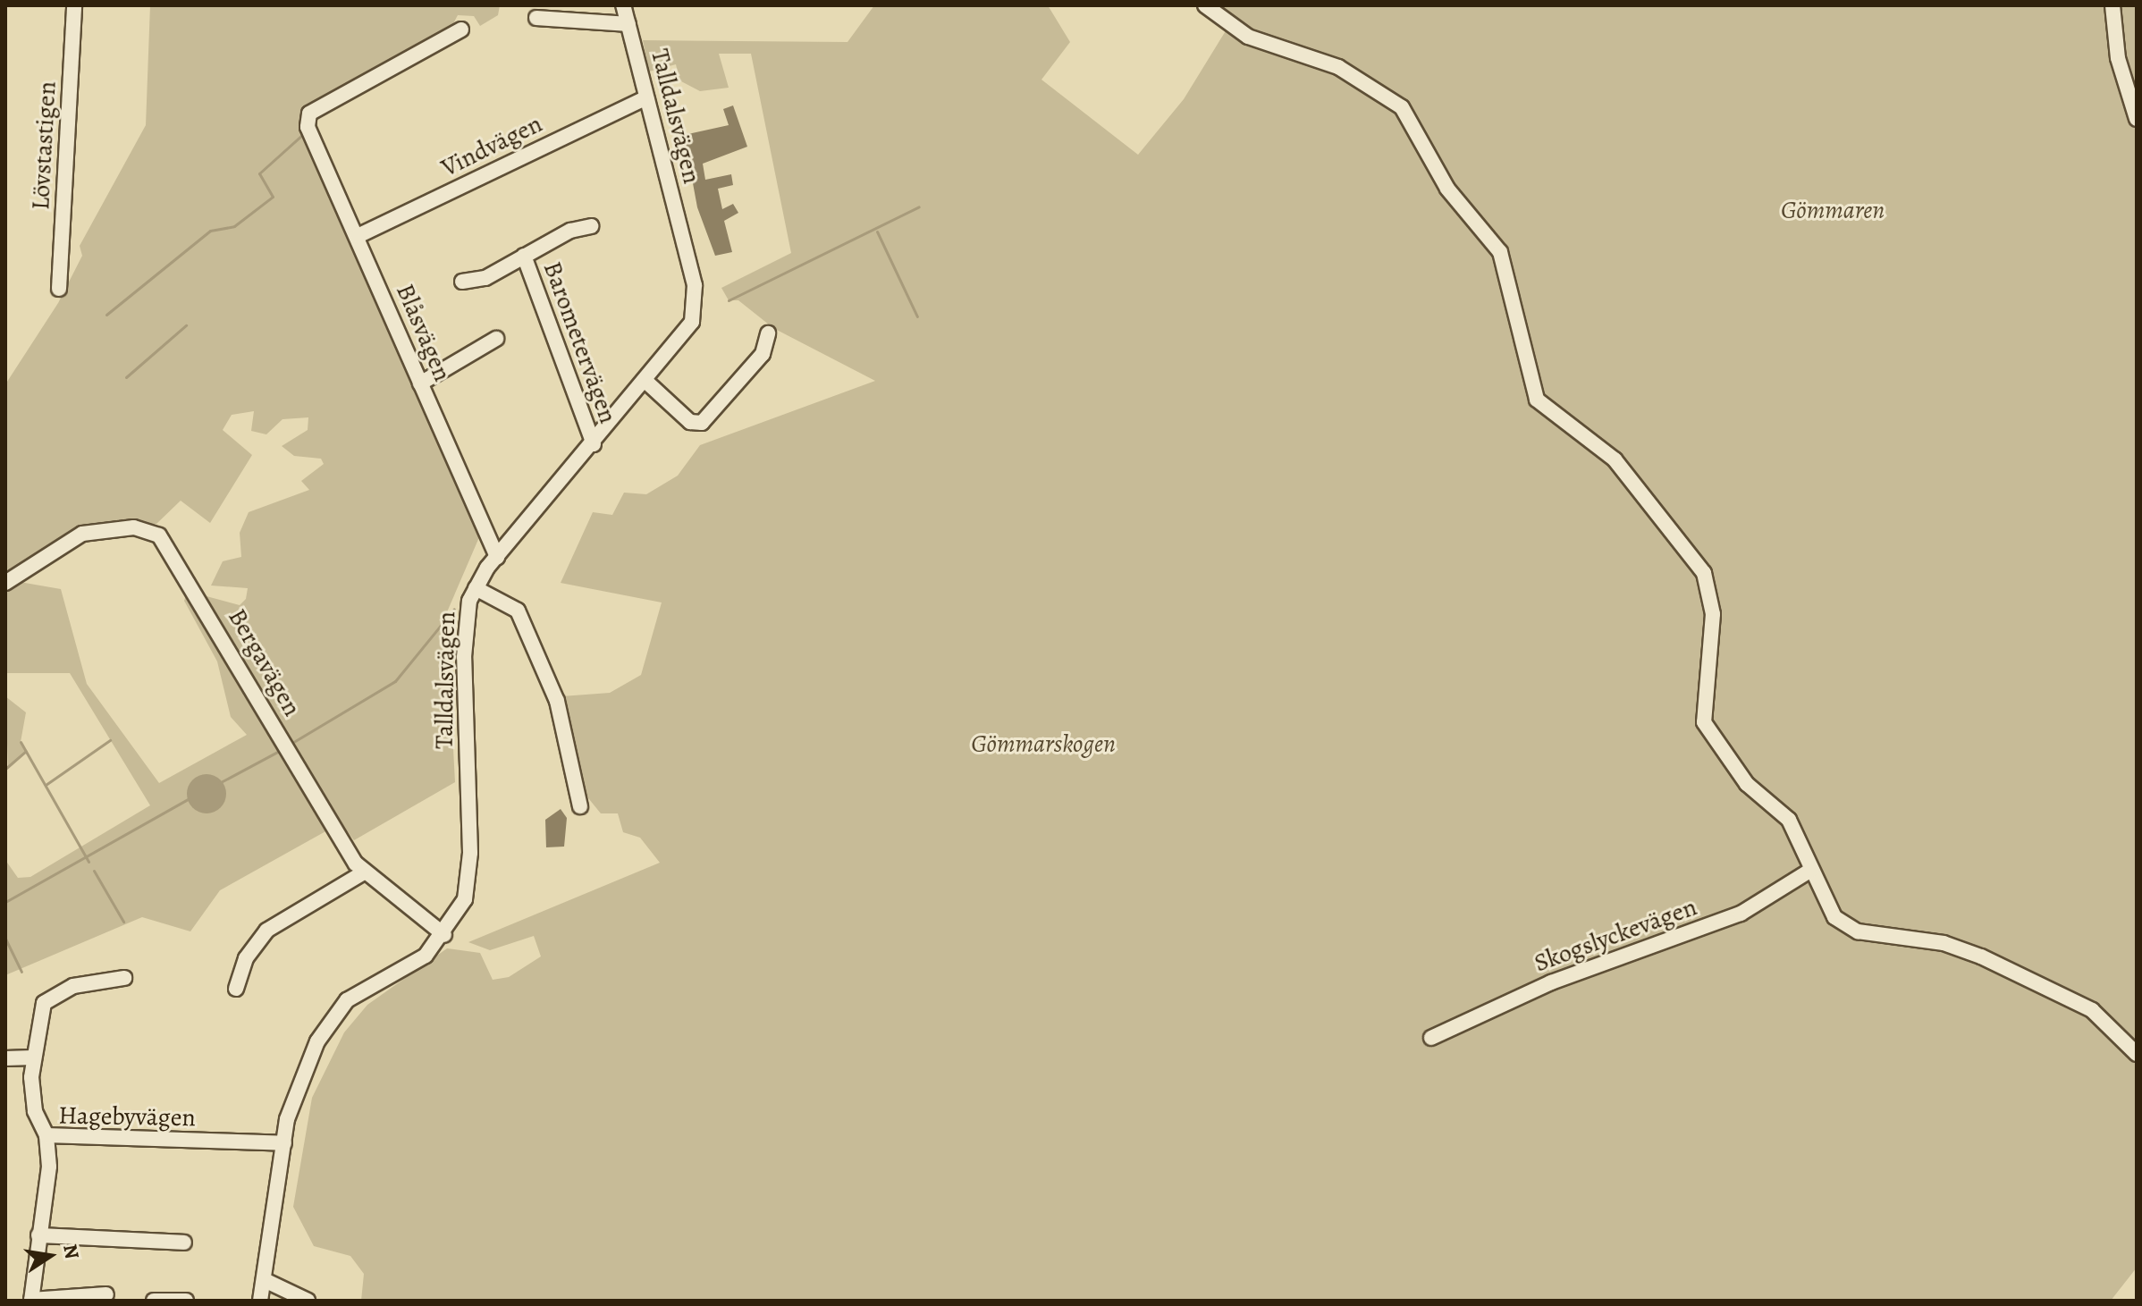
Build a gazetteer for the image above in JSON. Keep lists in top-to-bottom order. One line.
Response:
{"streets":{"street":["Talldalsvägen","Lövstastigen","Vindvägen","Blåsvägen","Barometervägen","Bergavägen","Skogslyckevägen","Hagebyvägen"]},"crossings":[["Talldalsvägen","Vindvägen"],["Talldalsvägen","Blåsvägen"],["Talldalsvägen","Barometervägen"],["Talldalsvägen","Bergavägen"],["Talldalsvägen","Hagebyvägen"],["Vindvägen","Blåsvägen"]],"parks":["Gömmaren","Gömmarskogen"],"north":"right"}
